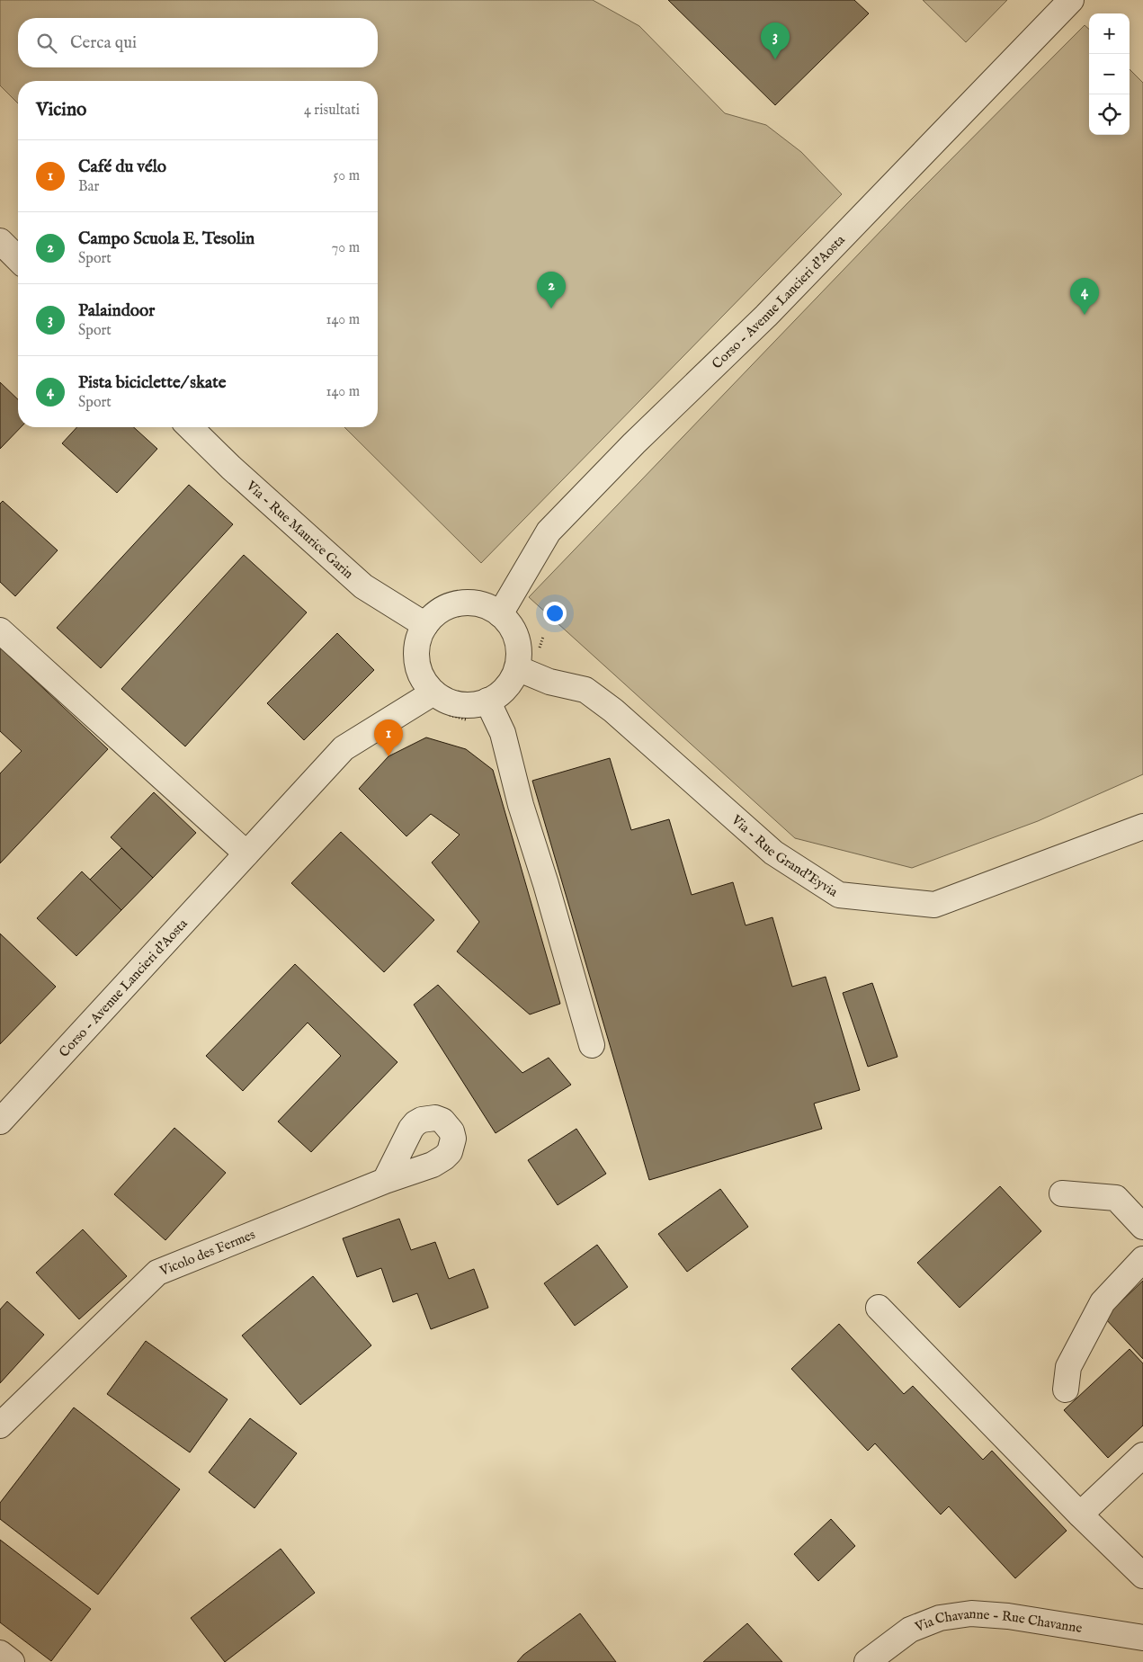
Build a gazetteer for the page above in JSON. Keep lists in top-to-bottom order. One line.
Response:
{"streets":{"street":["Corso - Avenue Lancieri d'Aosta","Via - Rue Maurice Garin","Via - Rue Grand'Eyvia","Vicolo des Fermes","Via Chavanne - Rue Chavanne"]},"crossings":[["Corso - Avenue Lancieri d'Aosta","Via - Rue Maurice Garin"],["Corso - Avenue Lancieri d'Aosta","Via - Rue Grand'Eyvia"],["Via - Rue Maurice Garin","Via - Rue Grand'Eyvia"]],"page":{"map_buttons":["+","−"],"search":"Cerca qui","pins":["3","2","4","1"],"heading":["Vicino","4 risultati"],"list":[{"mark":"1","name":"Café du vélo","note":"Bar","value":"50 m"},{"mark":"2","name":"Campo Scuola E. Tesolin","note":"Sport","value":"70 m"},{"mark":"3","name":"Palaindoor","note":"Sport","value":"140 m"},{"mark":"4","name":"Pista biciclette/ skate","note":"Sport","value":"140 m"}]}}
